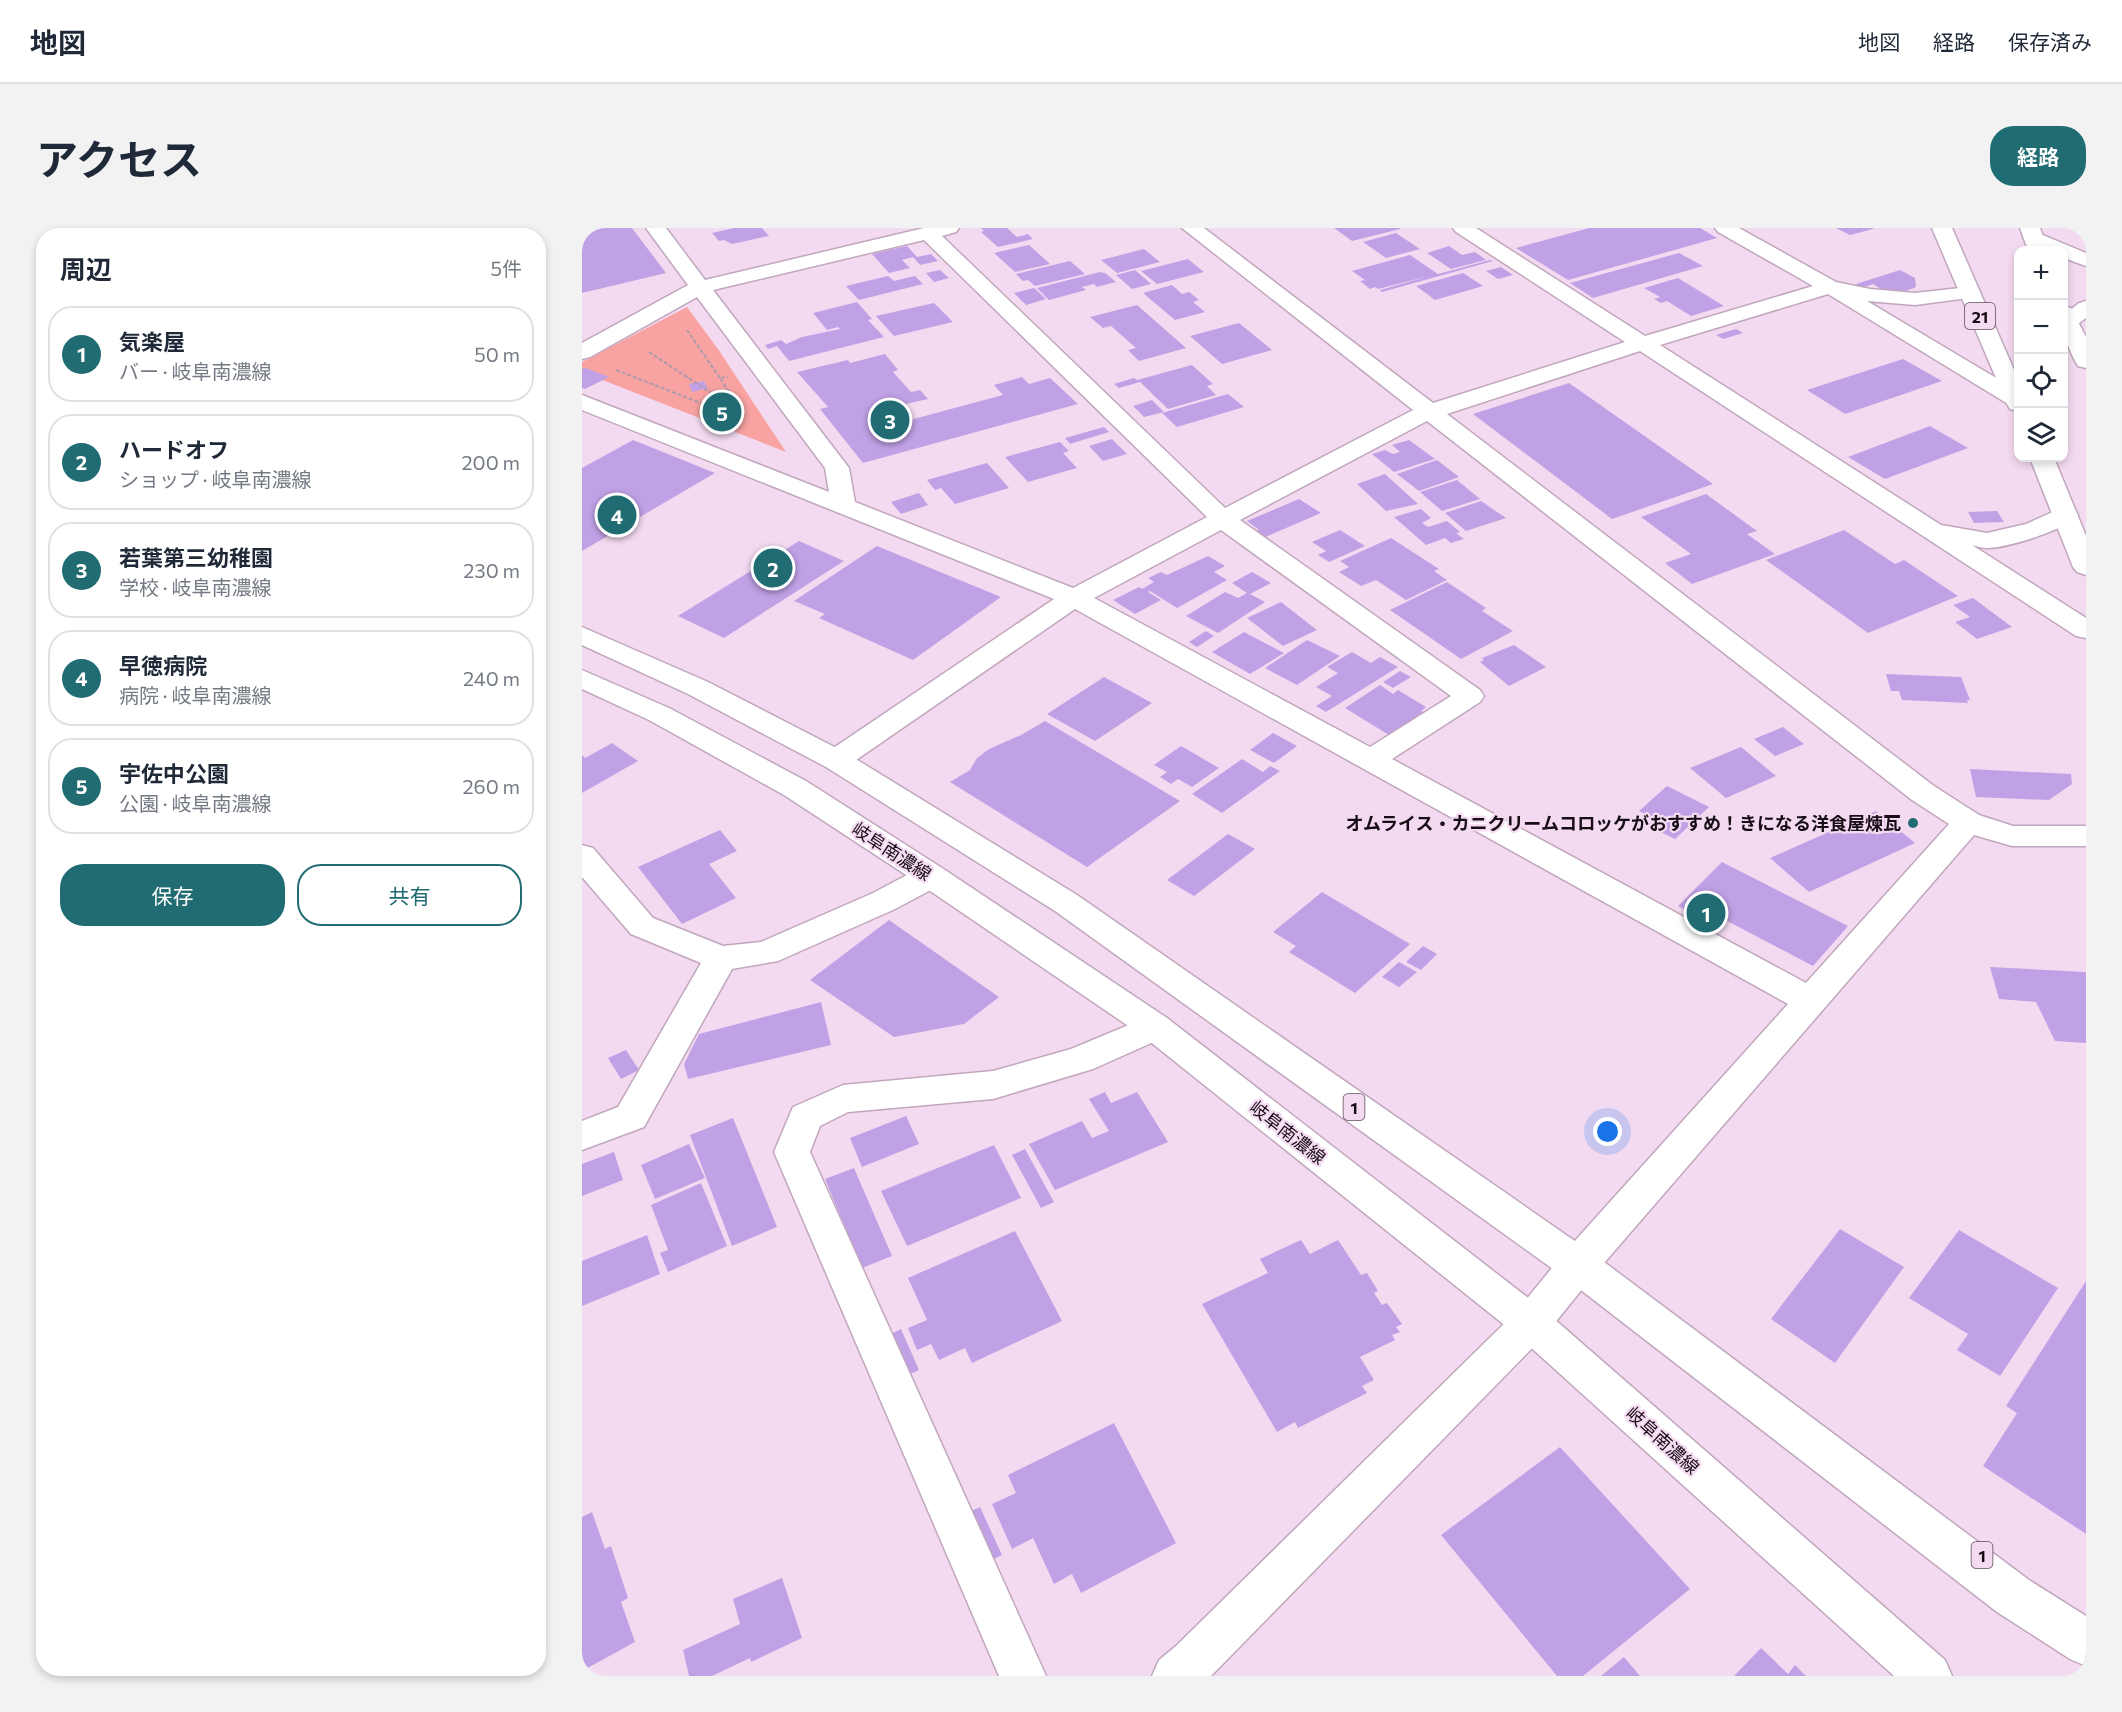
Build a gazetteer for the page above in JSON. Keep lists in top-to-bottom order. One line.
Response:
{"streets":{"main road":["21","岐阜南濃線","1"]},"places":["オムライス・カニクリームコロッケがおすすめ！きになる洋食屋煉瓦"],"page":{"header":"地図","nav":["地図","経路","保存済み"],"title":"アクセス","buttons":["経路",["保存","共有"]],"heading":["周辺","5件"],"map_buttons":["+","−"],"list":[{"mark":"1","name":"気楽屋","note":"バー · 岐阜南濃線","value":"50 m"},{"mark":"2","name":"ハードオフ","note":"ショップ · 岐阜南濃線","value":"200 m"},{"mark":"3","name":"若葉第三幼稚園","note":"学校 · 岐阜南濃線","value":"230 m"},{"mark":"4","name":"早徳病院","note":"病院 · 岐阜南濃線","value":"240 m"},{"mark":"5","name":"宇佐中公園","note":"公園 · 岐阜南濃線","value":"260 m"}],"pins":["5","3","4","2","1"]}}
